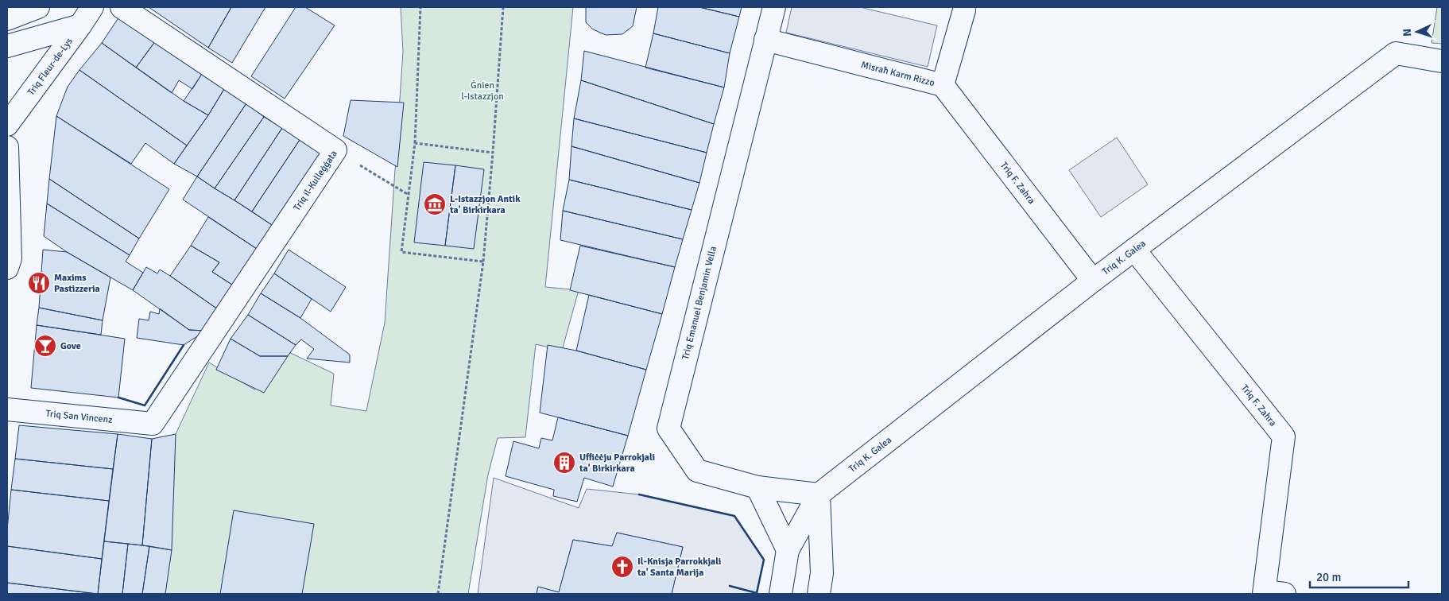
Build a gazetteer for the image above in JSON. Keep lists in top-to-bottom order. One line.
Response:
{"streets":{"street":["Triq Fleur-de-Lys","Misraħ Karm Rizzo","Triq il-Kulleġġata","Triq F. Zahra","Triq K. Galea","Triq Emanuel Benjamin Vella","Triq San Vincenz"]},"crossings":[["Misraħ Karm Rizzo","Triq F. Zahra"],["Misraħ Karm Rizzo","Triq Emanuel Benjamin Vella"],["Triq il-Kulleġġata","Triq San Vincenz"],["Triq F. Zahra","Triq K. Galea"],["Triq K. Galea","Triq Emanuel Benjamin Vella"]],"parks":["Ġnien l-Istazzjon"],"places":{"museum":["L-Istazzjon Antik ta' Birkirkara"],"restaurant":["Maxims Pastizzeria"],"bar":["Gove"],"building":["Uffiċċju Parrokjali ta' Birkirkara"],"church":["Il-Knisja Parrokkjali ta' Santa Marija"]},"scale_bar":"20 m","north":"left"}
